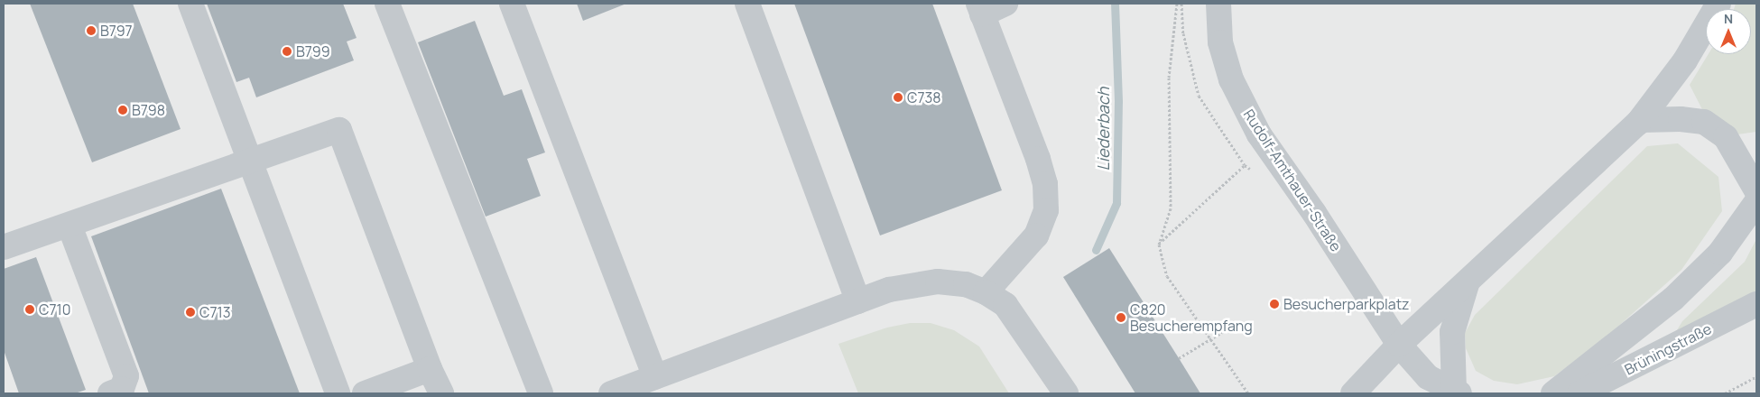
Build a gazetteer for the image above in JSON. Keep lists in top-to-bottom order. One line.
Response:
{"streets":{"street":["Rudolf-Amthauer-Straße","Brüningstraße"]},"water":["Liederbach"],"places":["B797","B799","C738","B798","Besucherparkplatz","C710","C713","C820 Besucherempfang"],"north":"top"}
